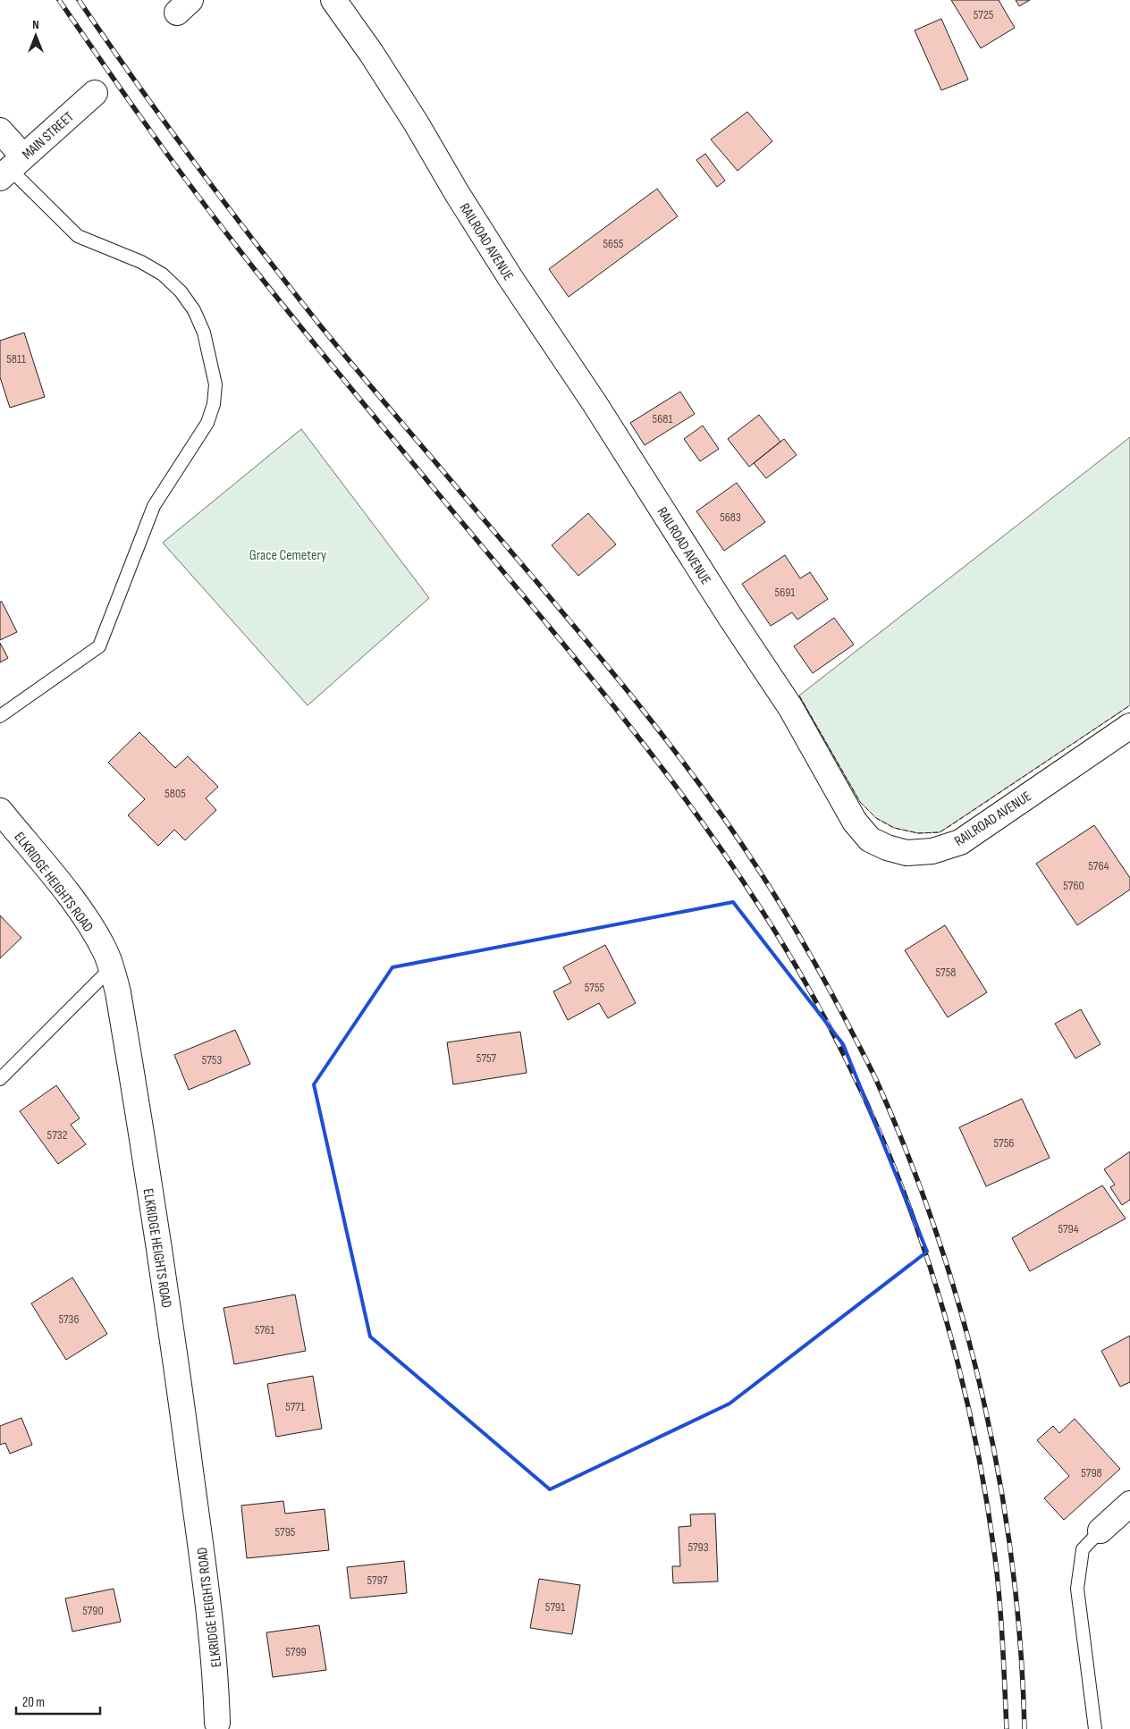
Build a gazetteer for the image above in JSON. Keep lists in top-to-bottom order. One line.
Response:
{"streets":{"street":["MAIN STREET","RAILROAD AVENUE","ELKRIDGE HEIGHTS ROAD"]},"parks":["Grace Cemetery"],"house_numbers":["5725","5655","5811","5681","5683","5691","5805","5764","5760","5758","5755","5757","5753","5732","5756","5794","5736","5761","5771","5798","5795","5793","5797","5791","5790","5799"],"scale_bar":"20 m","north":"top"}
